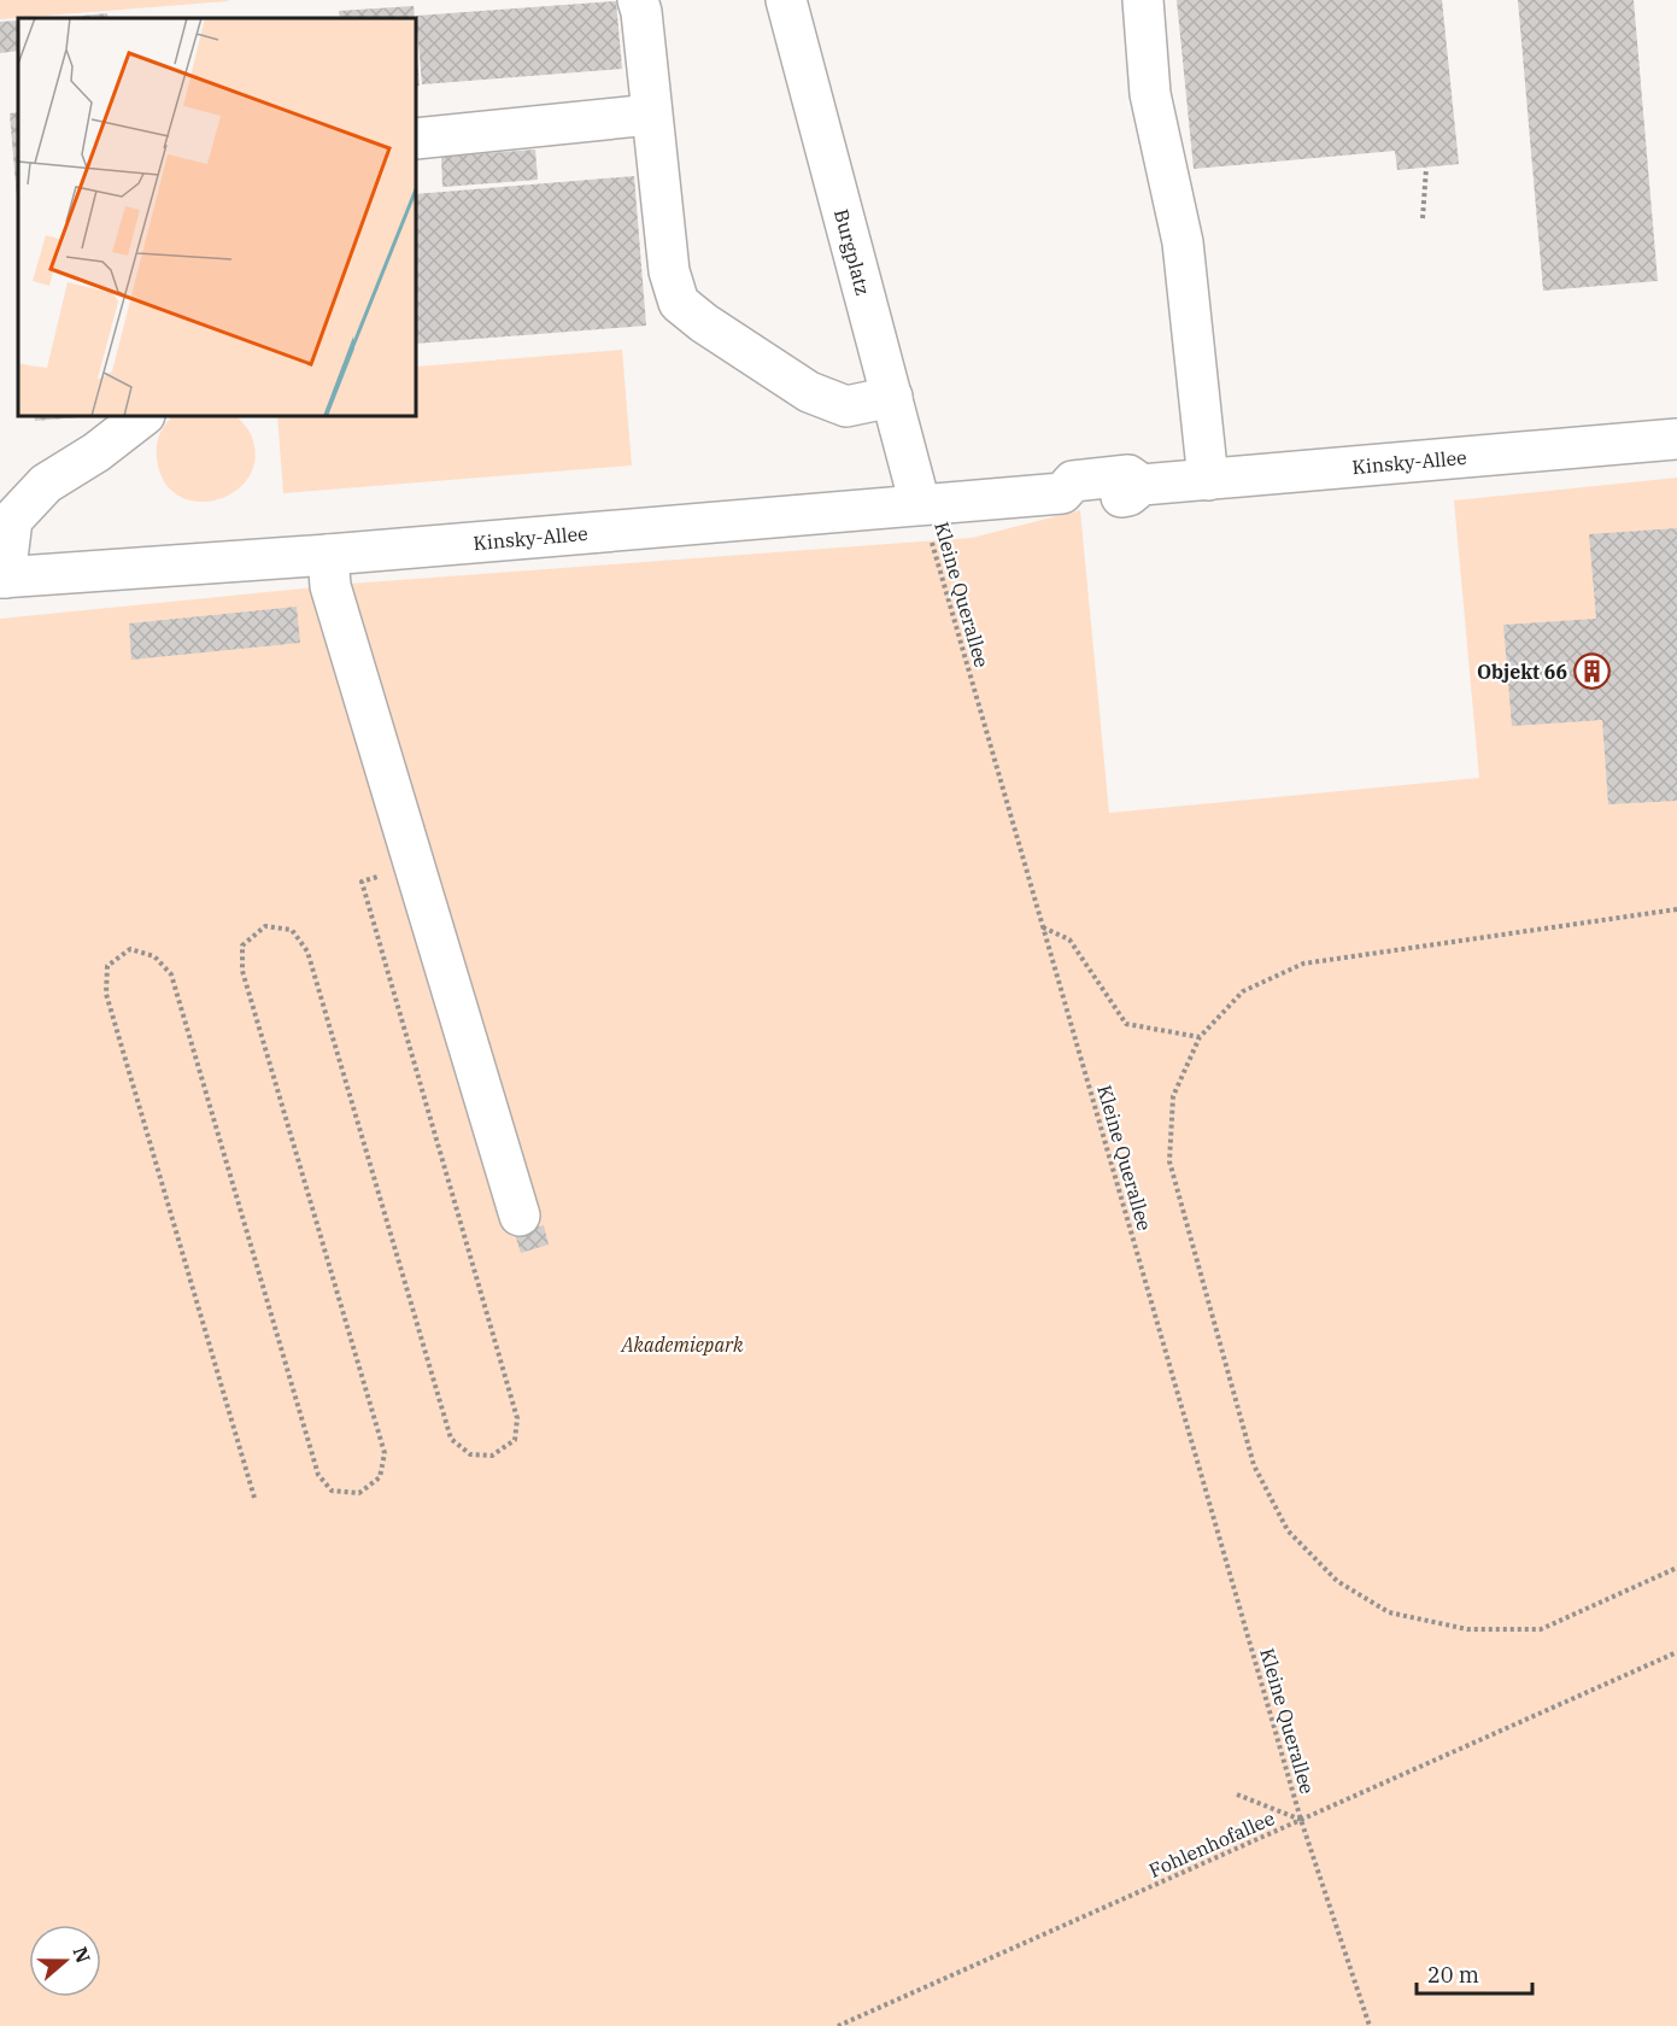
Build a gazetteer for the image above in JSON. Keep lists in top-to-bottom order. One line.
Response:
{"streets":{"lane":["Burgplatz","Kinsky-Allee"],"path":["Kleine Querallee","Fohlenhofallee"]},"crossings":[["Burgplatz","Kinsky-Allee"],["Burgplatz","Kleine Querallee"],["Kinsky-Allee","Kleine Querallee"],["Kleine Querallee","Fohlenhofallee"]],"parks":["Akademiepark"],"places":{"building":["Objekt 66"]},"scale_bar":"20 m","north":"right"}
